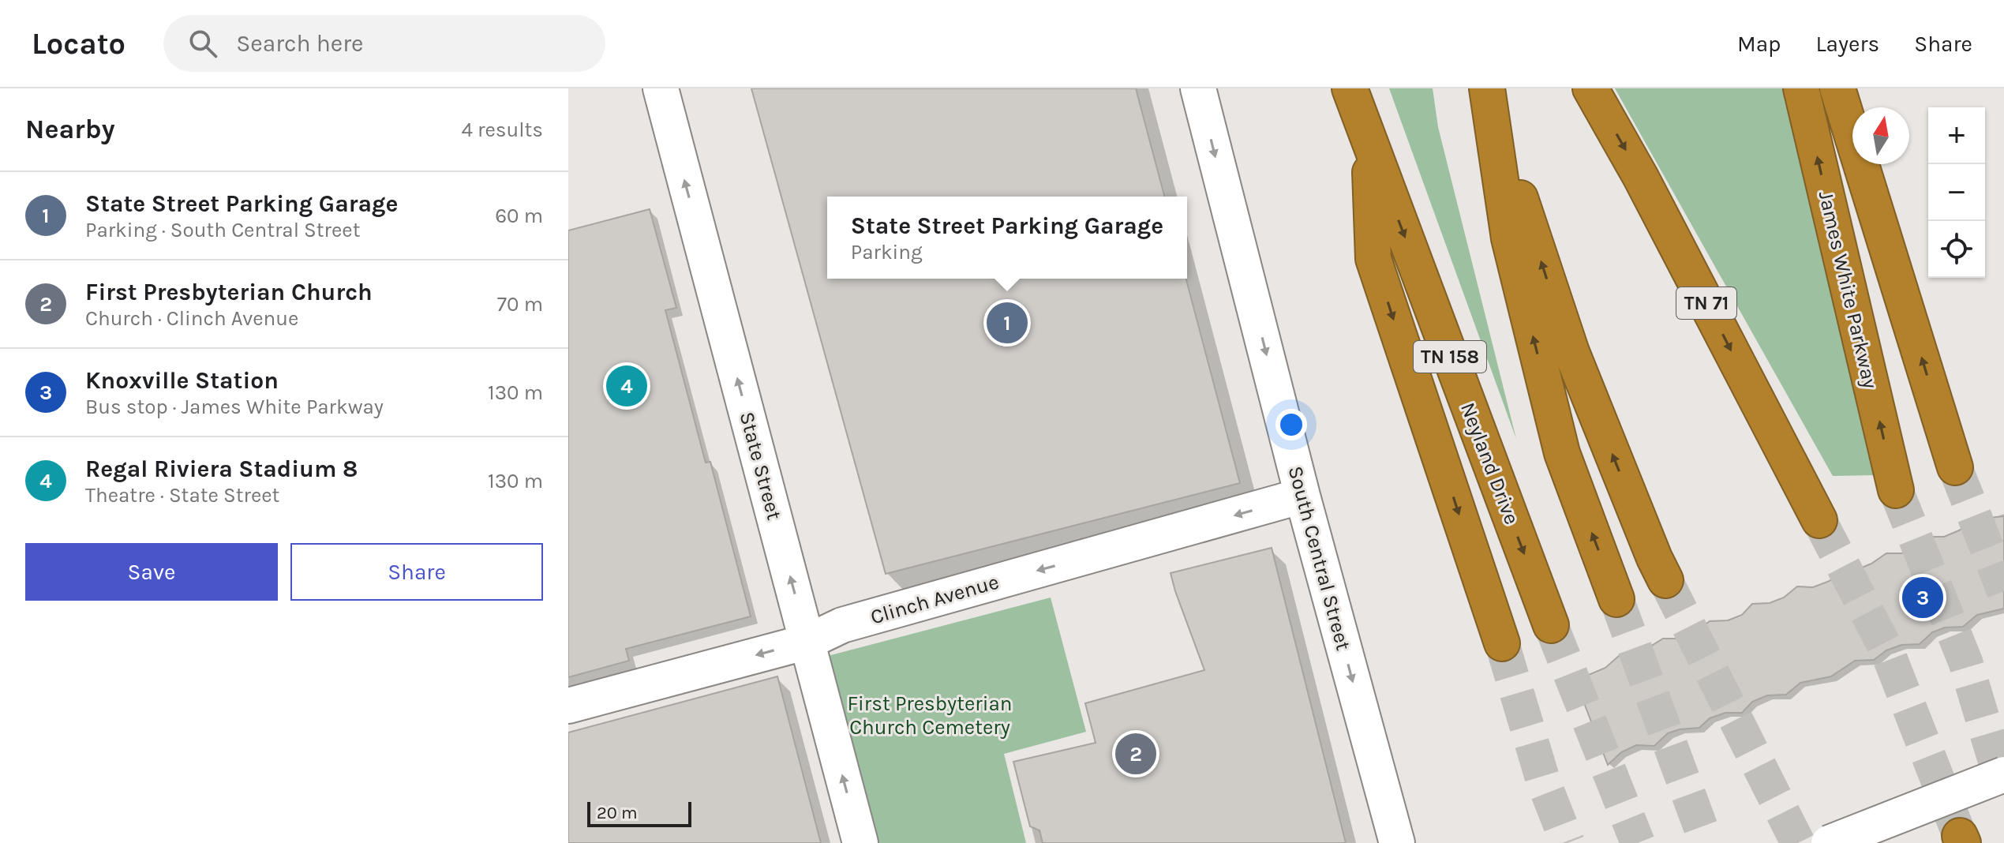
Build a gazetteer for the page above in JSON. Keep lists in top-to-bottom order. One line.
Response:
{"streets":{"highway":["James White Parkway","TN 71","TN 158","Neyland Drive"],"street":["State Street","South Central Street","Clinch Avenue"]},"crossings":[["State Street","Clinch Avenue"],["South Central Street","Clinch Avenue"]],"one_way":["State Street","South Central Street","Clinch Avenue"],"parks":["First Presbyterian Church Cemetery"],"scale_bar":"20 m","north":"top","page":{"header":"Locato","search":"Search here","nav":["Map","Layers","Share"],"heading":["Nearby","4 results"],"map_buttons":["+","−"],"list":[{"mark":"1","name":"State Street Parking Garage","note":"Parking · South Central Street","value":"60 m"},{"mark":"2","name":"First Presbyterian Church","note":"Church · Clinch Avenue","value":"70 m"},{"mark":"3","name":"Knoxville Station","note":"Bus stop · James White Parkway","value":"130 m"},{"mark":"4","name":"Regal Riviera Stadium 8","note":"Theatre · State Street","value":"130 m"}],"popup":["State Street Parking Garage","Parking"],"pins":["1","4","3","2"],"buttons":["Save","Share"],"scale":"20 m"}}
